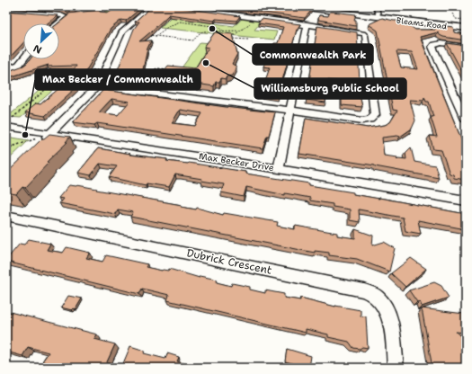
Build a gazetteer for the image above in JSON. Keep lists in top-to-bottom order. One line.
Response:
{"streets":{"main road":["Bleams Road"],"street":["Max Becker Drive","Dubrick Crescent"]},"places":["Commonwealth Park","Williamsburg Public School","Max Becker / Commonwealth"],"north":"bottom left"}
